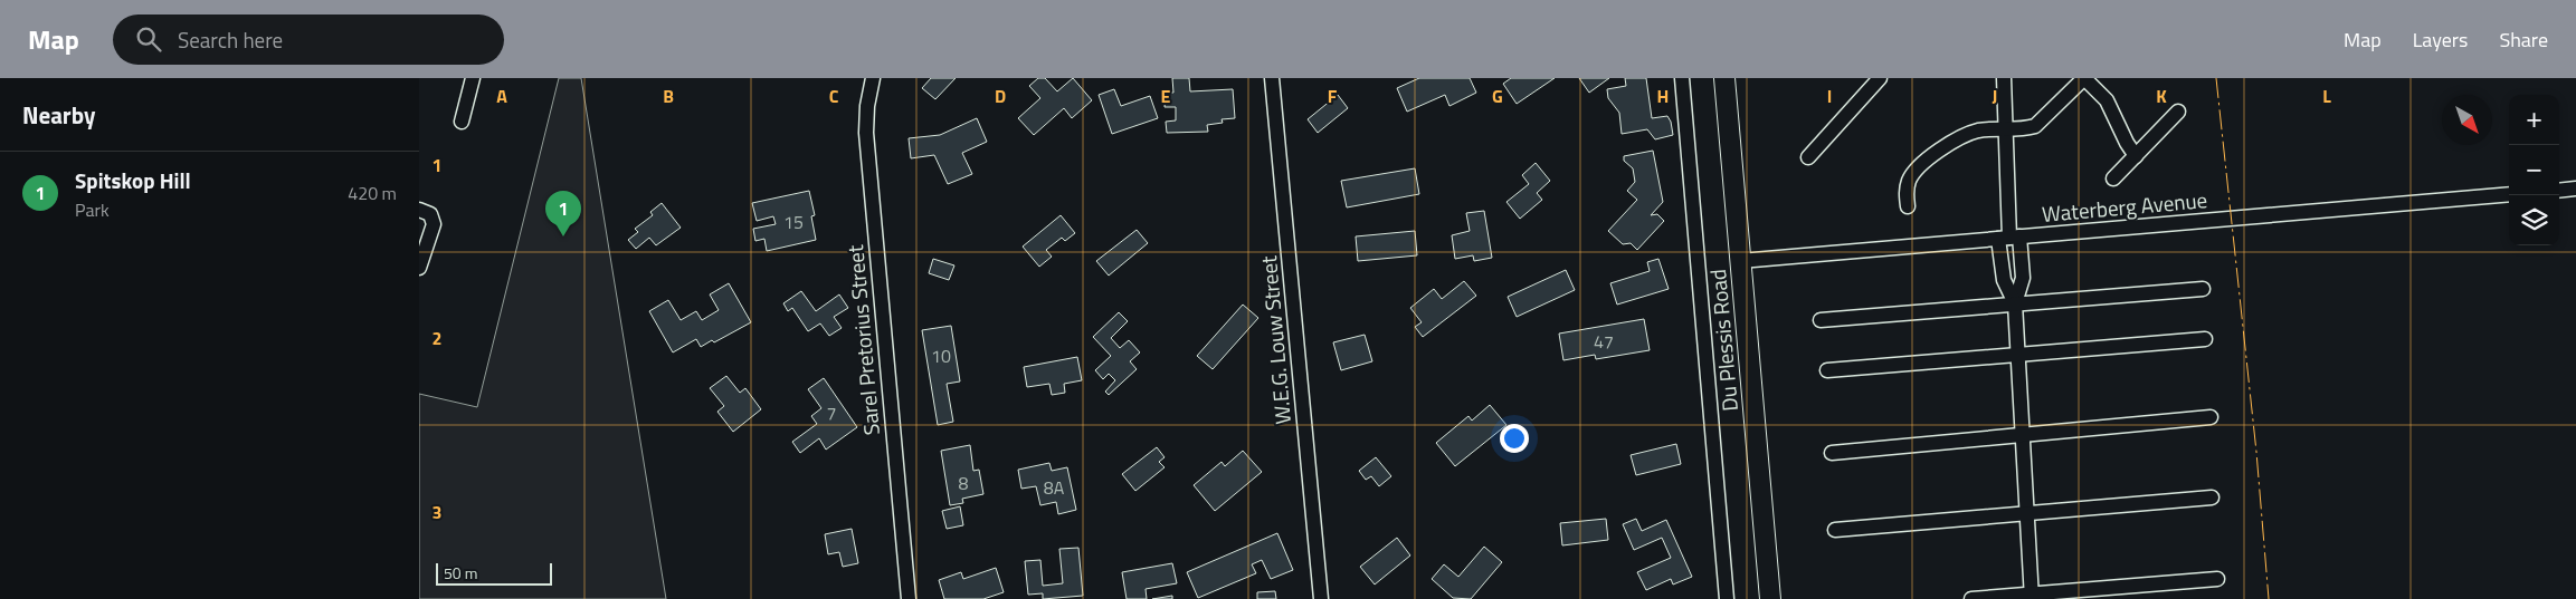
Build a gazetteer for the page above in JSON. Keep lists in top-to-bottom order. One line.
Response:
{"streets":{"street":["Waterberg Avenue","Sarel Pretorius Street","W.E.G. Louw Street","Du Plessis Road"]},"crossings":[["Waterberg Avenue","Du Plessis Road"]],"house_numbers":["15","47","10","7","8","8A"],"scale_bar":"50 m","north":"bottom right","page":{"header":"Map","search":"Search here","nav":["Map","Layers","Share"],"heading":"Nearby","map_buttons":["+","−"],"list":[{"mark":"1","name":"Spitskop Hill","note":"Park","value":"420 m"}],"pins":"1","scale":"50 m"},"grid":{"columns":["A","B","C","D","E","F","G","H","I","J","K","L"],"rows":["1","2","3"]}}
